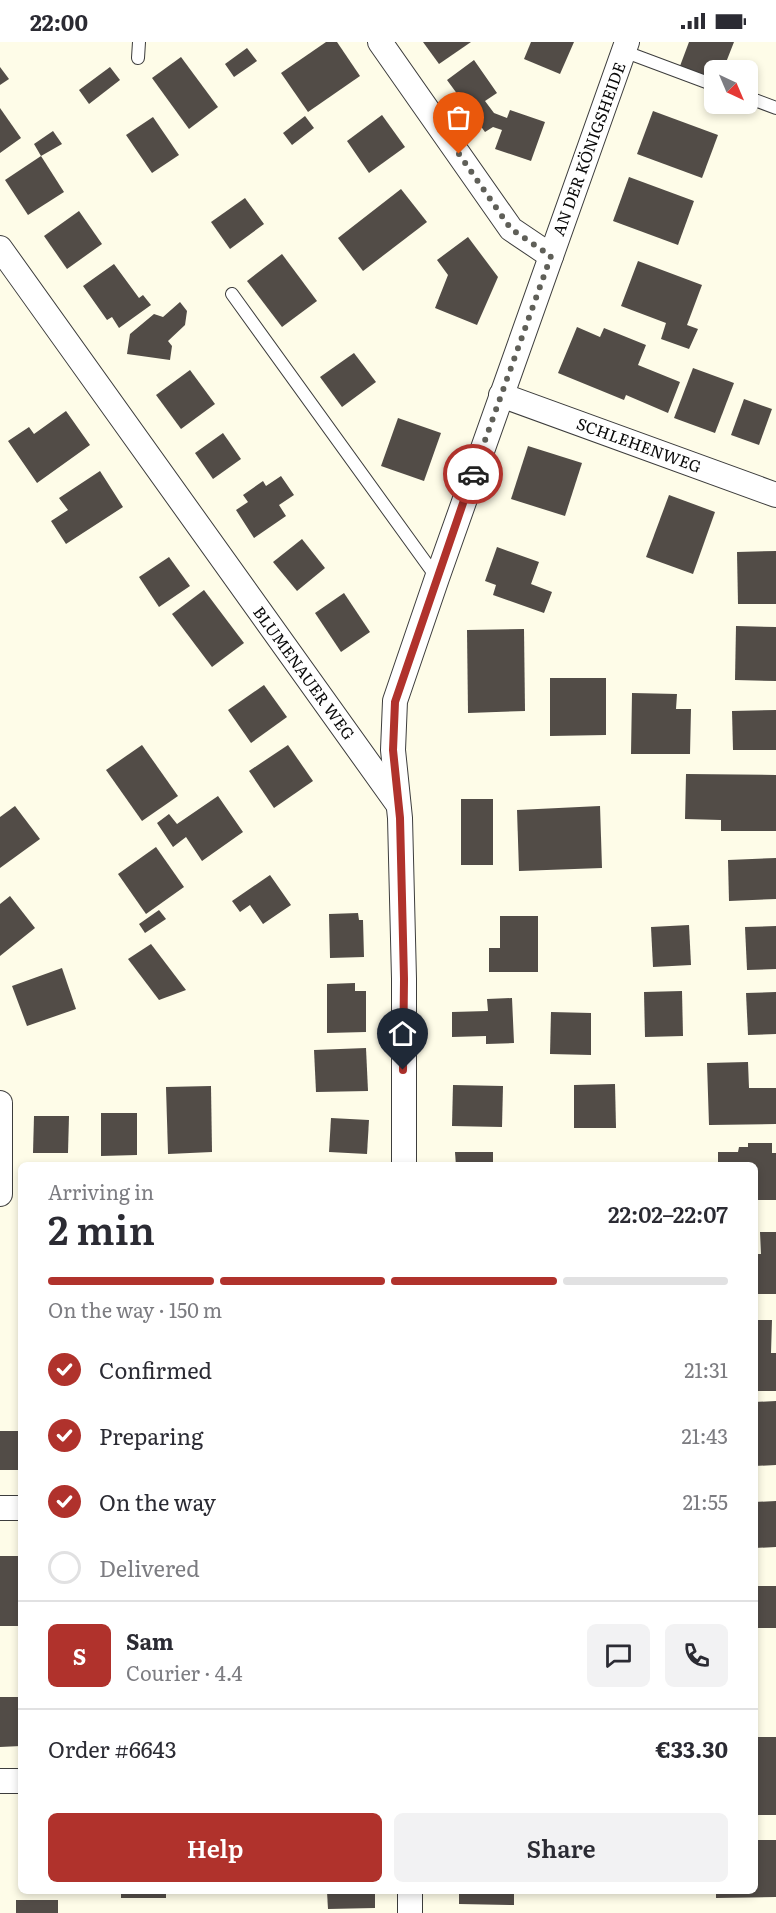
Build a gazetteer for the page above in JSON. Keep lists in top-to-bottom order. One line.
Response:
{"streets":{"street":["AN DER KÖNIGSHEIDE","SCHLEHENWEG","BLUMENAUER WEG"]},"crossings":[["AN DER KÖNIGSHEIDE","SCHLEHENWEG"],["AN DER KÖNIGSHEIDE","BLUMENAUER WEG"]],"north":"bottom right","page":{"status":"22:00","heading":["2 min","Arriving in","22:02–22:07"],"panel":["Sam","Courier · 4.4","Order #6643","€33.30"],"bar":"On the way · 150 m","list":[["Confirmed","21:31"],["Preparing","21:43"],["On the way","21:55"],"Delivered"],"round":"S","buttons":["Help","Share"]}}
